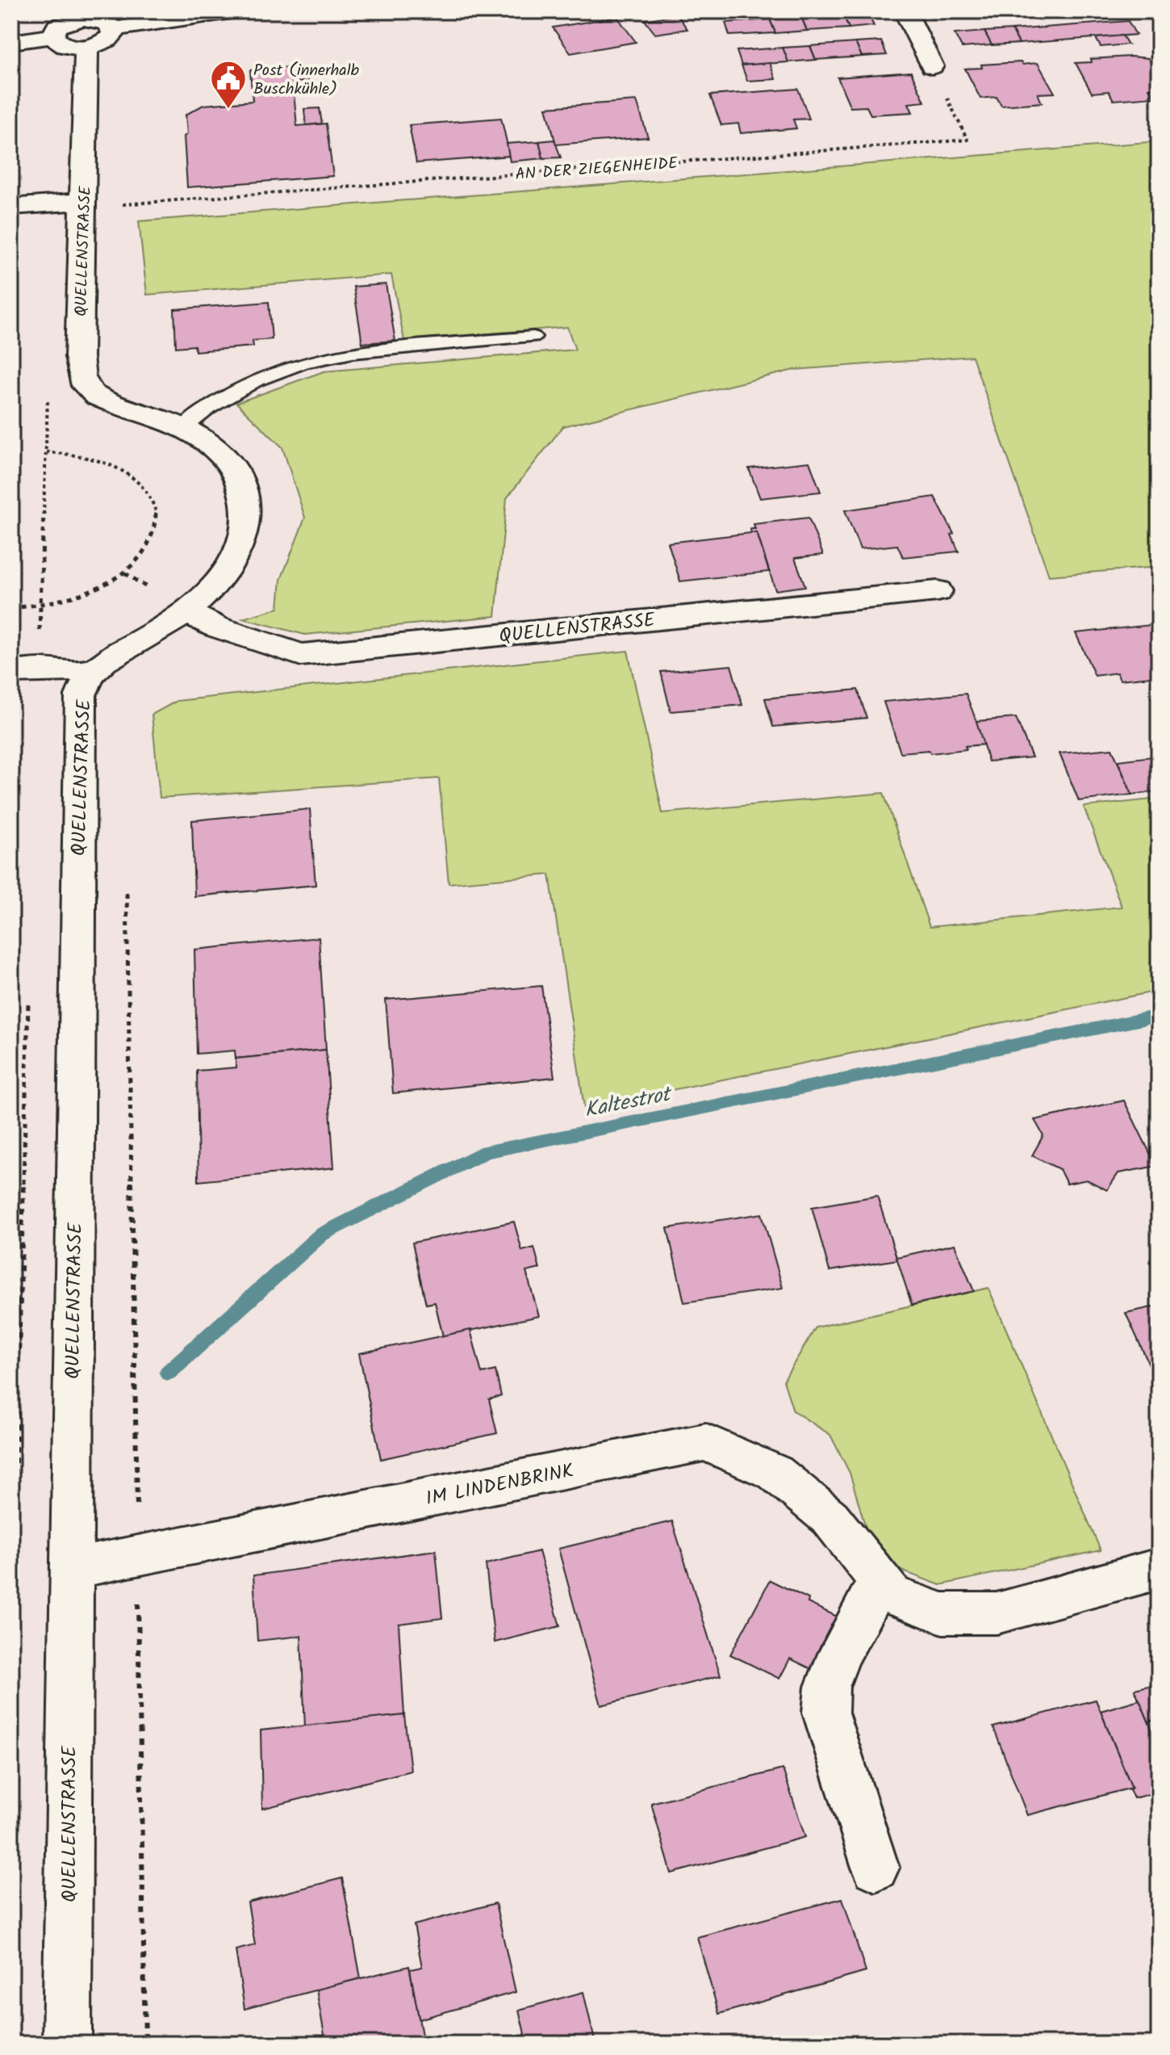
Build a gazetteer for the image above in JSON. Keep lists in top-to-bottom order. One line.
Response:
{"streets":{"street":["QUELLENSTRASSE","IM LINDENBRINK"],"path":["AN DER ZIEGENHEIDE"]},"crossings":[["AN DER ZIEGENHEIDE","QUELLENSTRASSE"],["QUELLENSTRASSE","IM LINDENBRINK"]],"water":["Kaltestrot"],"places":{"public building":["Post (innerhalb Buschkühle)"]}}
